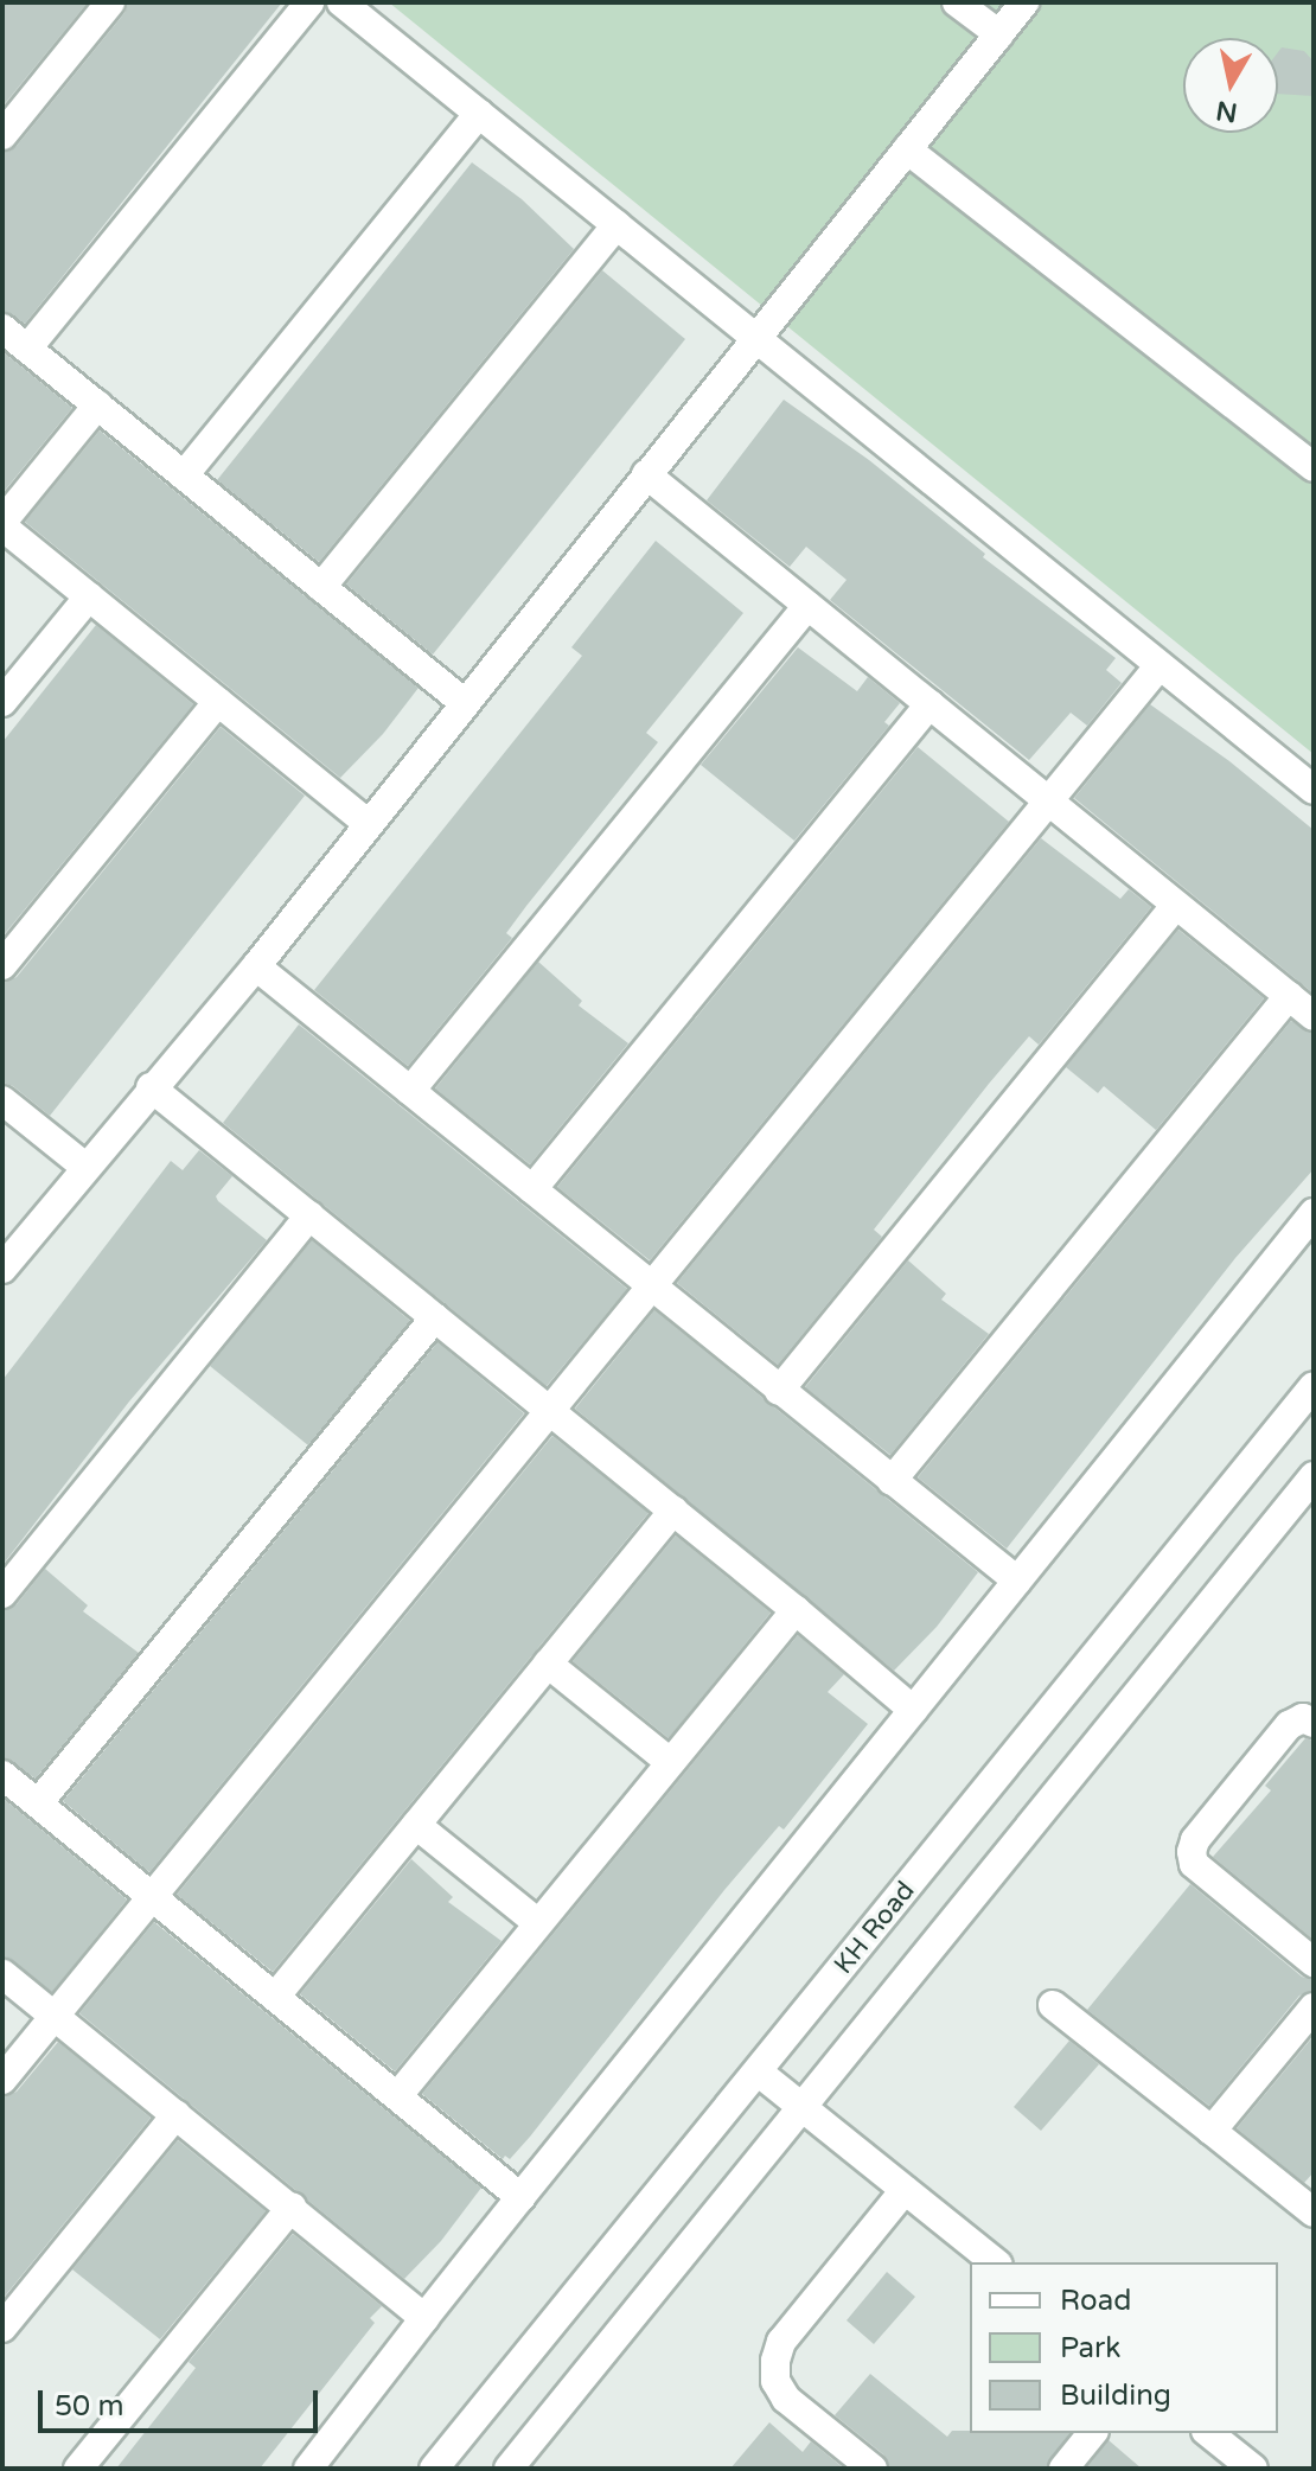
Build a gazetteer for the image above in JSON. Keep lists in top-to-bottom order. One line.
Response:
{"streets":{"street":["KH Road"]},"legend":["Road","Park","Building"],"scale_bar":"50 m","north":"bottom"}
